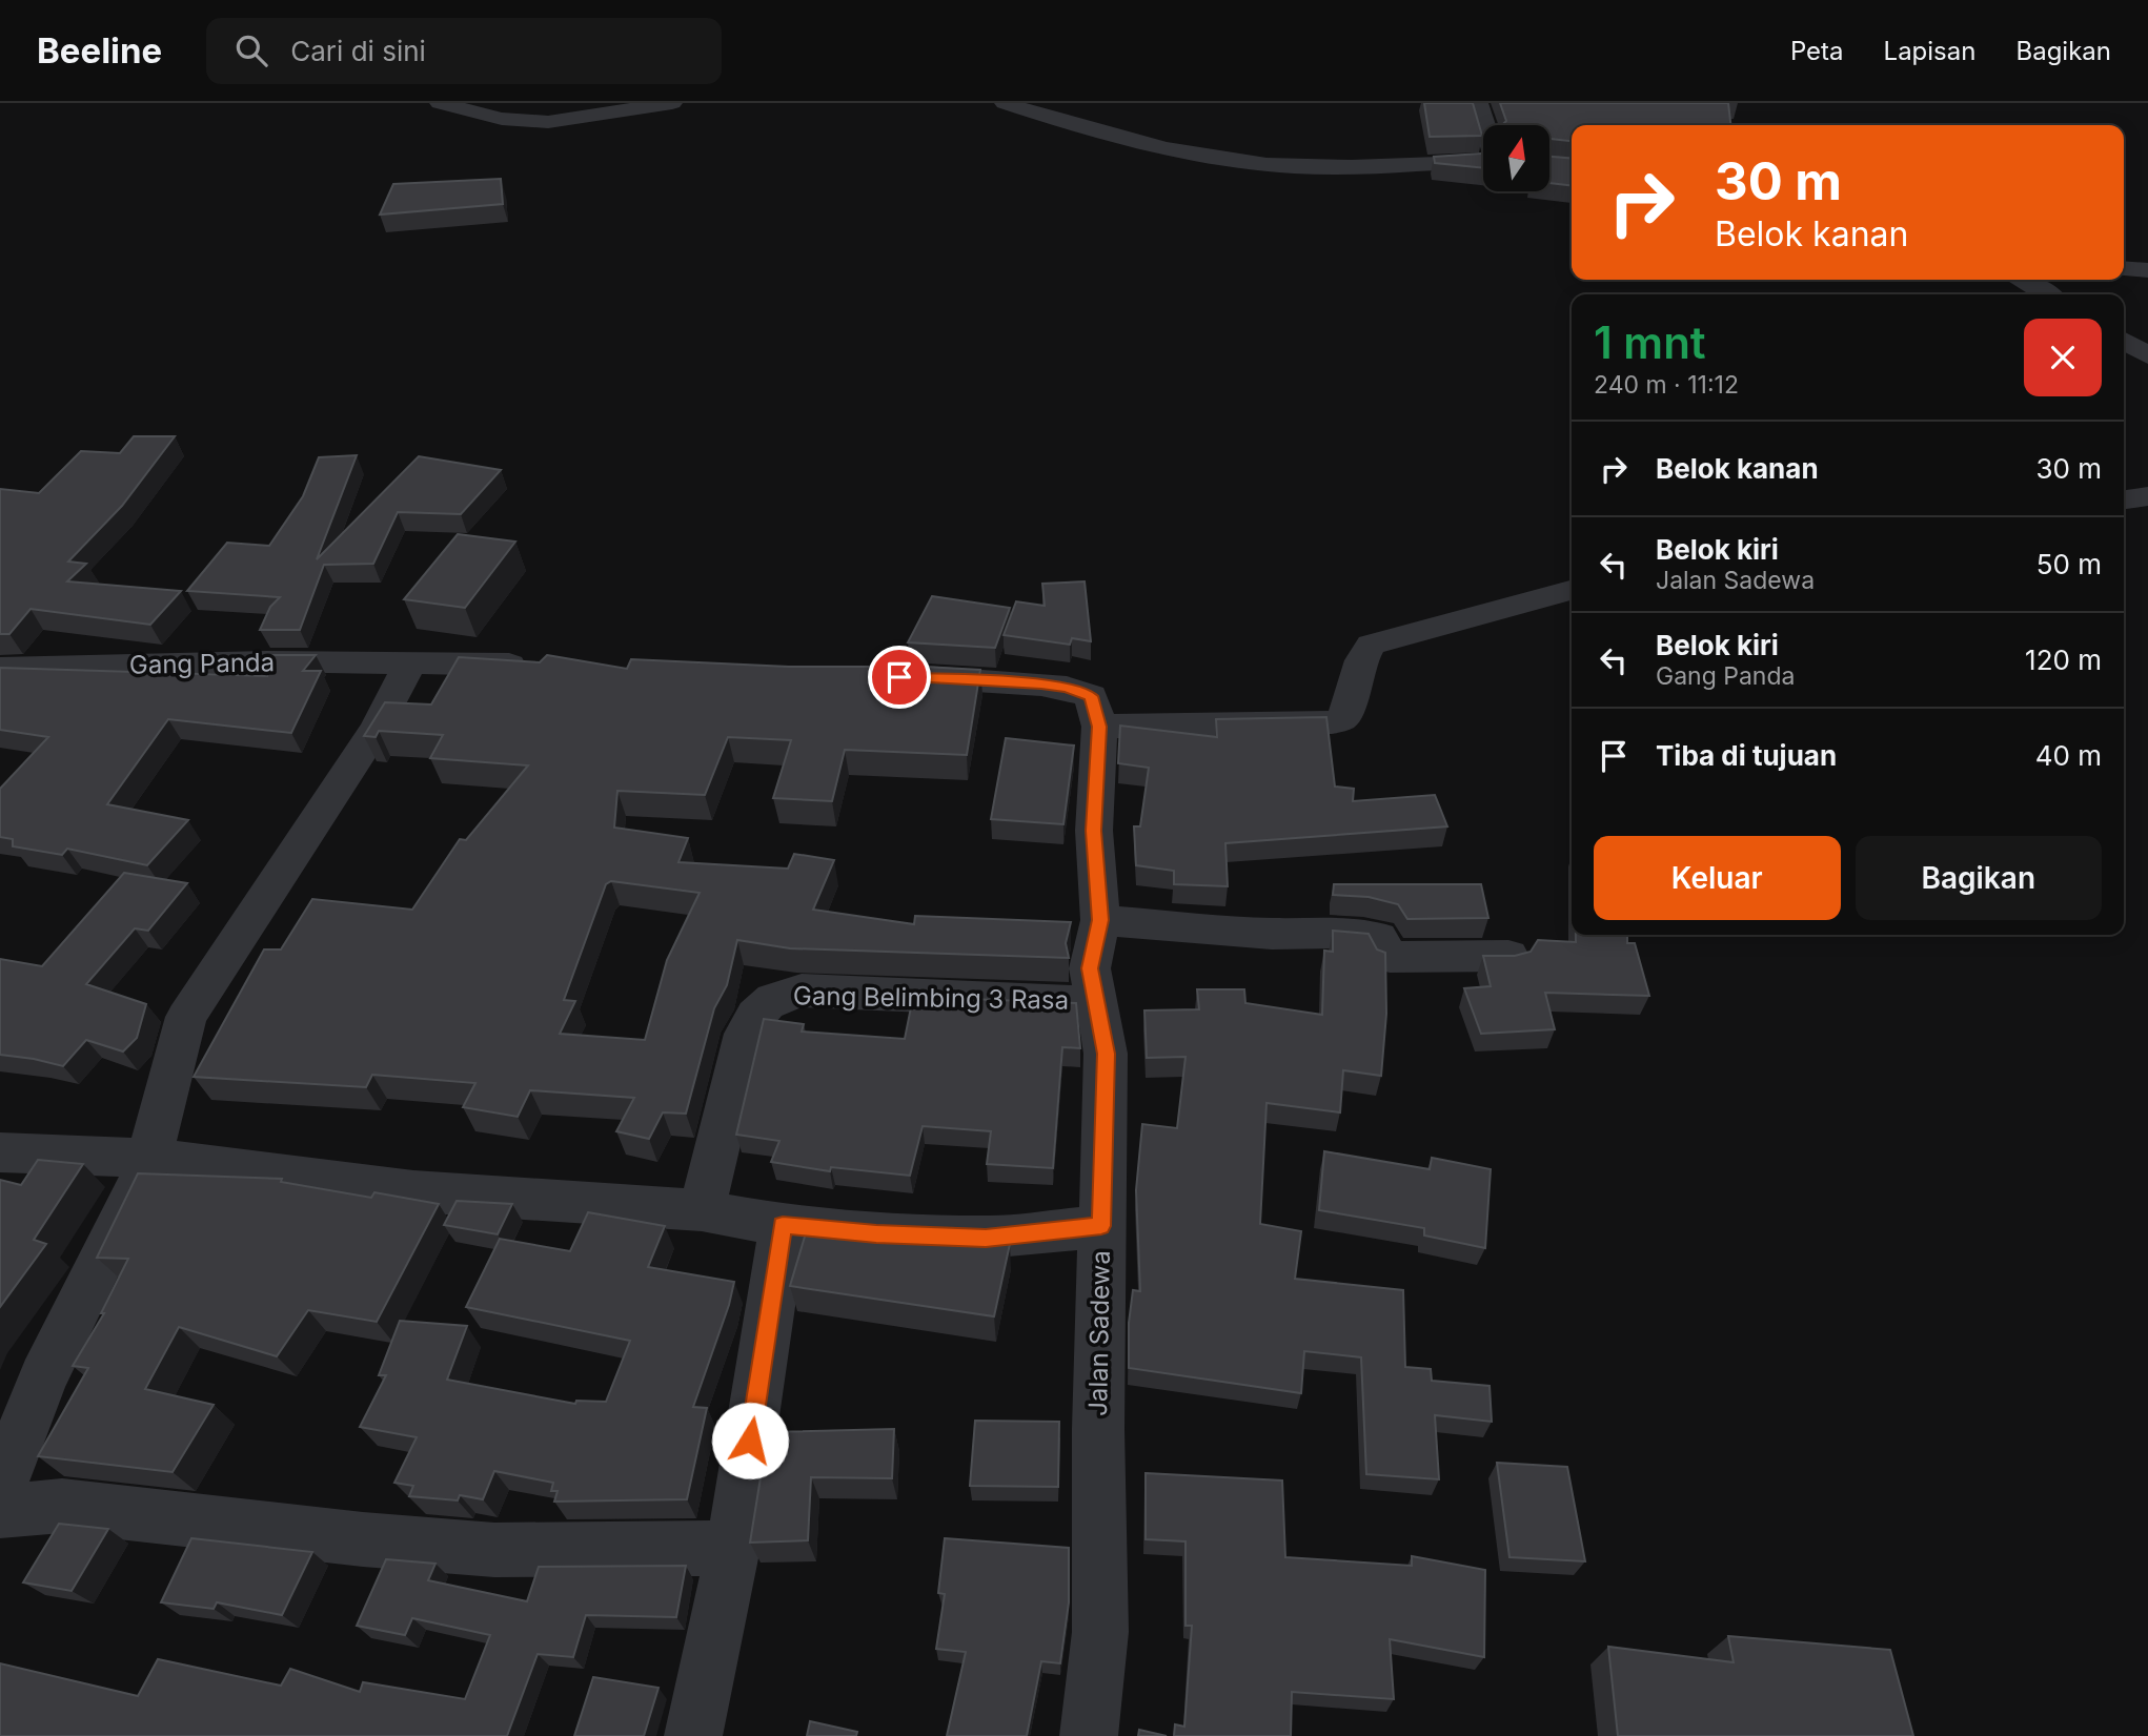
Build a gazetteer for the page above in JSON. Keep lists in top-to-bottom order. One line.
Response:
{"streets":{"street":["Gang Panda","Gang Belimbing 3 Rasa","Jalan Sadewa"]},"crossings":[["Gang Belimbing 3 Rasa","Jalan Sadewa"]],"north":"top","page":{"header":"Beeline","search":"Cari di sini","nav":["Peta","Lapisan","Bagikan"],"turn":["30 m","Belok kanan"],"heading":["1 mnt","240 m · 11:12"],"list":[{"name":"Belok kanan","value":"30 m"},{"name":"Belok kiri","note":"Jalan Sadewa","value":"50 m"},{"name":"Belok kiri","note":"Gang Panda","value":"120 m"},{"name":"Tiba di tujuan","value":"40 m"}],"buttons":["Keluar","Bagikan"]}}
